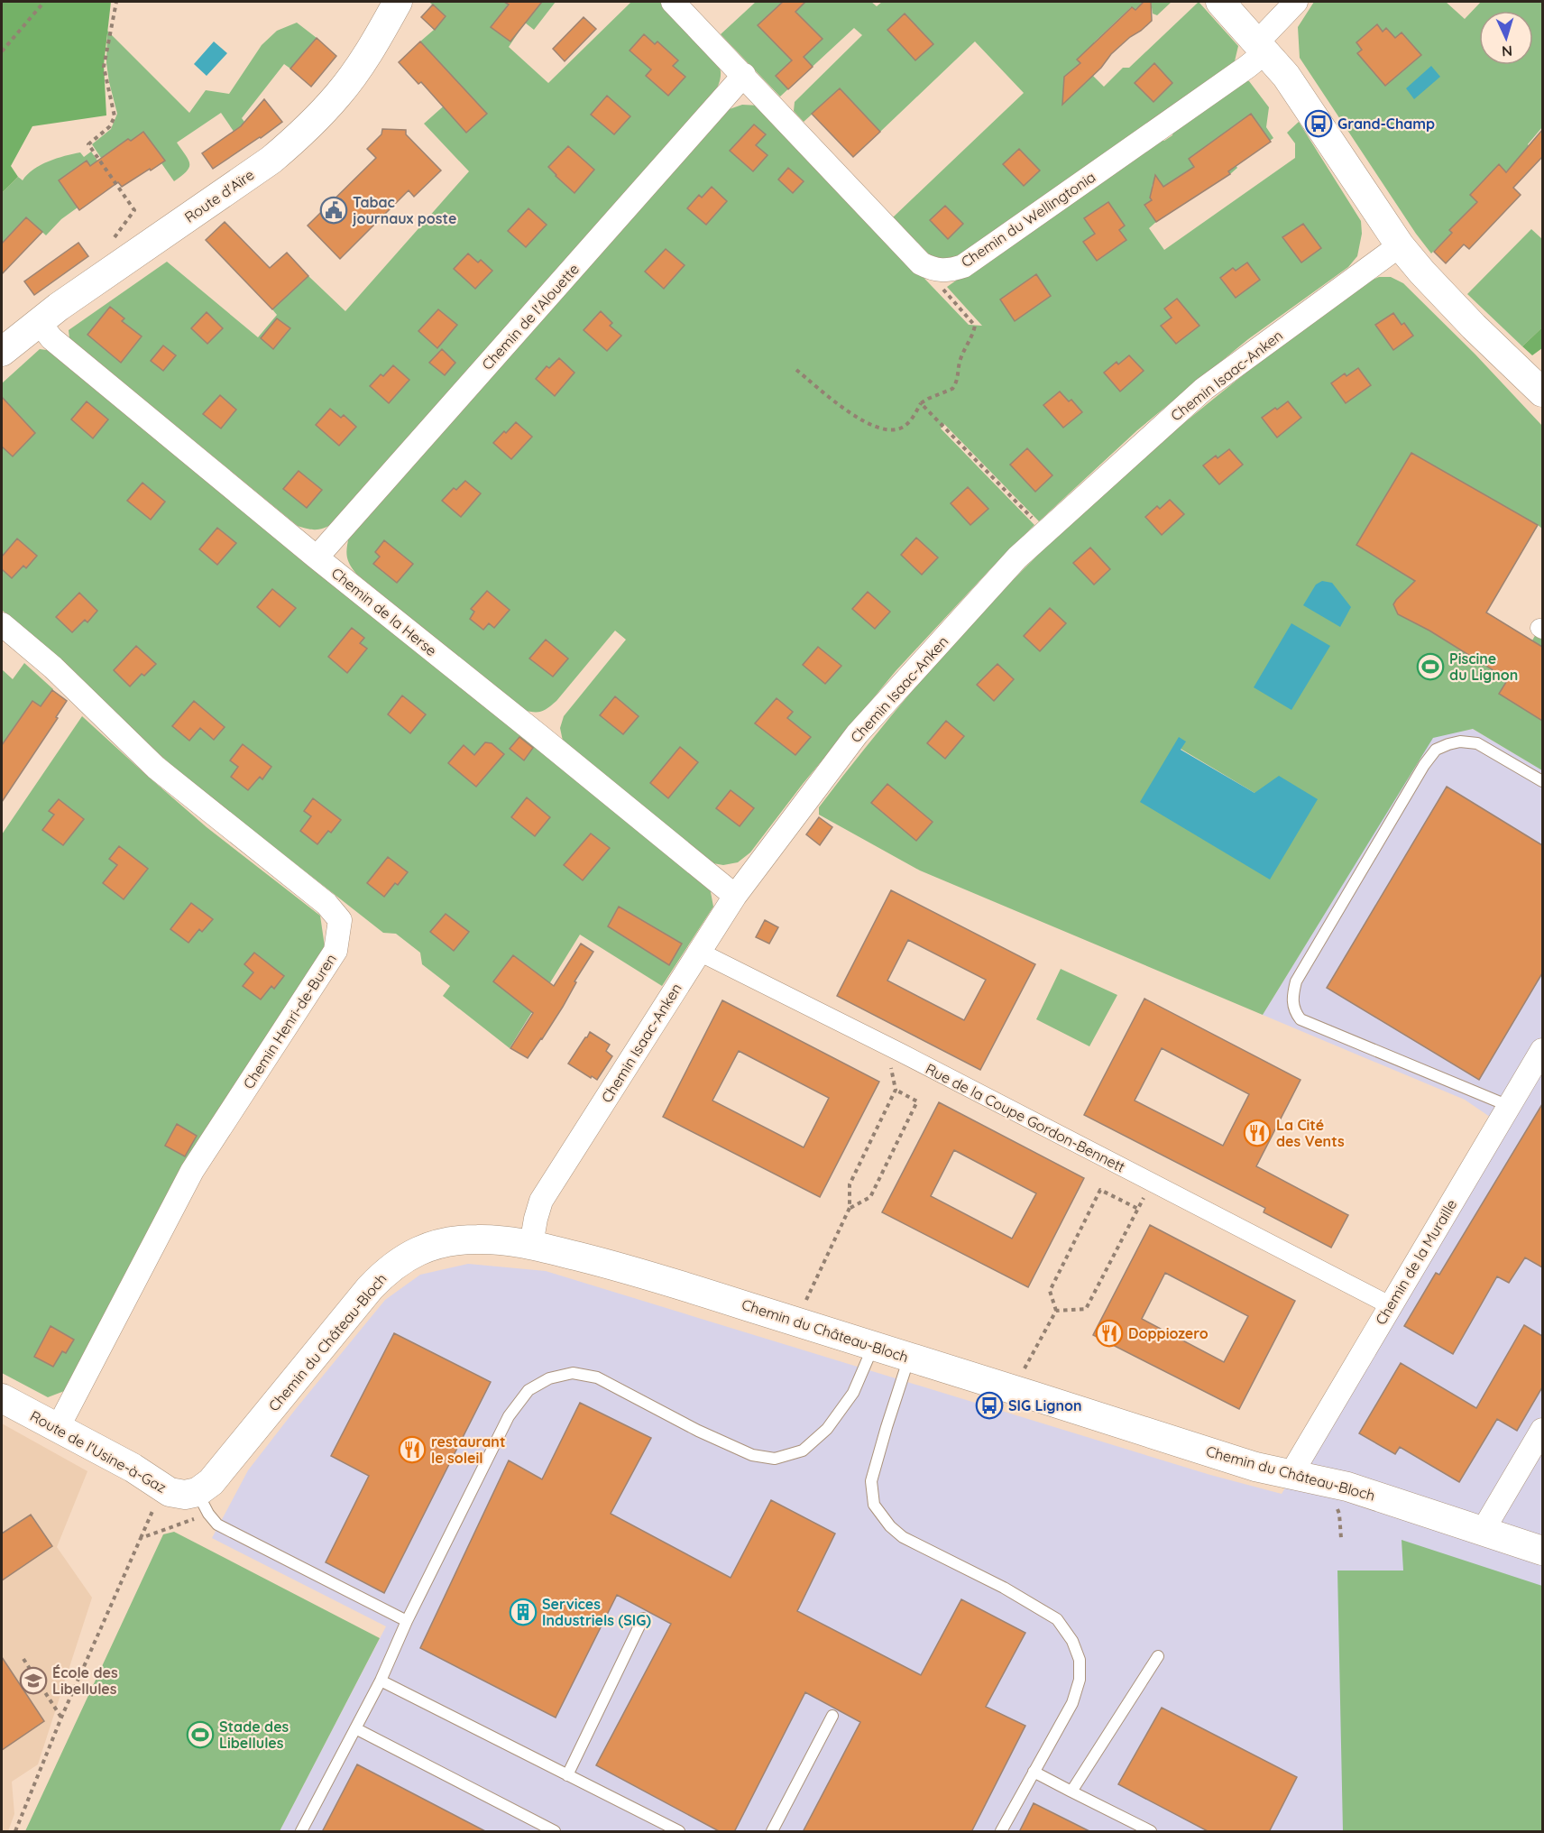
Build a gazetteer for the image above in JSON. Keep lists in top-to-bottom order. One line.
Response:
{"streets":{"street":["Route d'Aïre","Chemin du Wellingtonia","Chemin de l'Alouette","Chemin Isaac-Anken","Chemin de la Herse","Chemin Henri-de-Buren","Rue de la Coupe Gordon-Bennett","Chemin de la Muraille","Chemin du Château-Bloch","Route de l'Usine-à-Gaz"]},"crossings":[["Route d'Aïre","Chemin de la Herse"],["Chemin de l'Alouette","Chemin de la Herse"],["Chemin Isaac-Anken","Chemin de la Herse"],["Chemin Isaac-Anken","Rue de la Coupe Gordon-Bennett"],["Chemin Isaac-Anken","Chemin du Château-Bloch"],["Chemin Henri-de-Buren","Route de l'Usine-à-Gaz"],["Rue de la Coupe Gordon-Bennett","Chemin de la Muraille"],["Chemin de la Muraille","Chemin du Château-Bloch"],["Chemin du Château-Bloch","Route de l'Usine-à-Gaz"]],"places":{"bus stop":["Grand-Champ","SIG Lignon"],"public building":["Tabac journaux poste"],"sports":["Piscine du Lignon","Stade des Libellules"],"restaurant":["La Cité des Vents","Doppiozero","restaurant le soleil"],"building":["Services Industriels (SIG)"],"school or university":["École des Libellules"]},"north":"bottom"}
